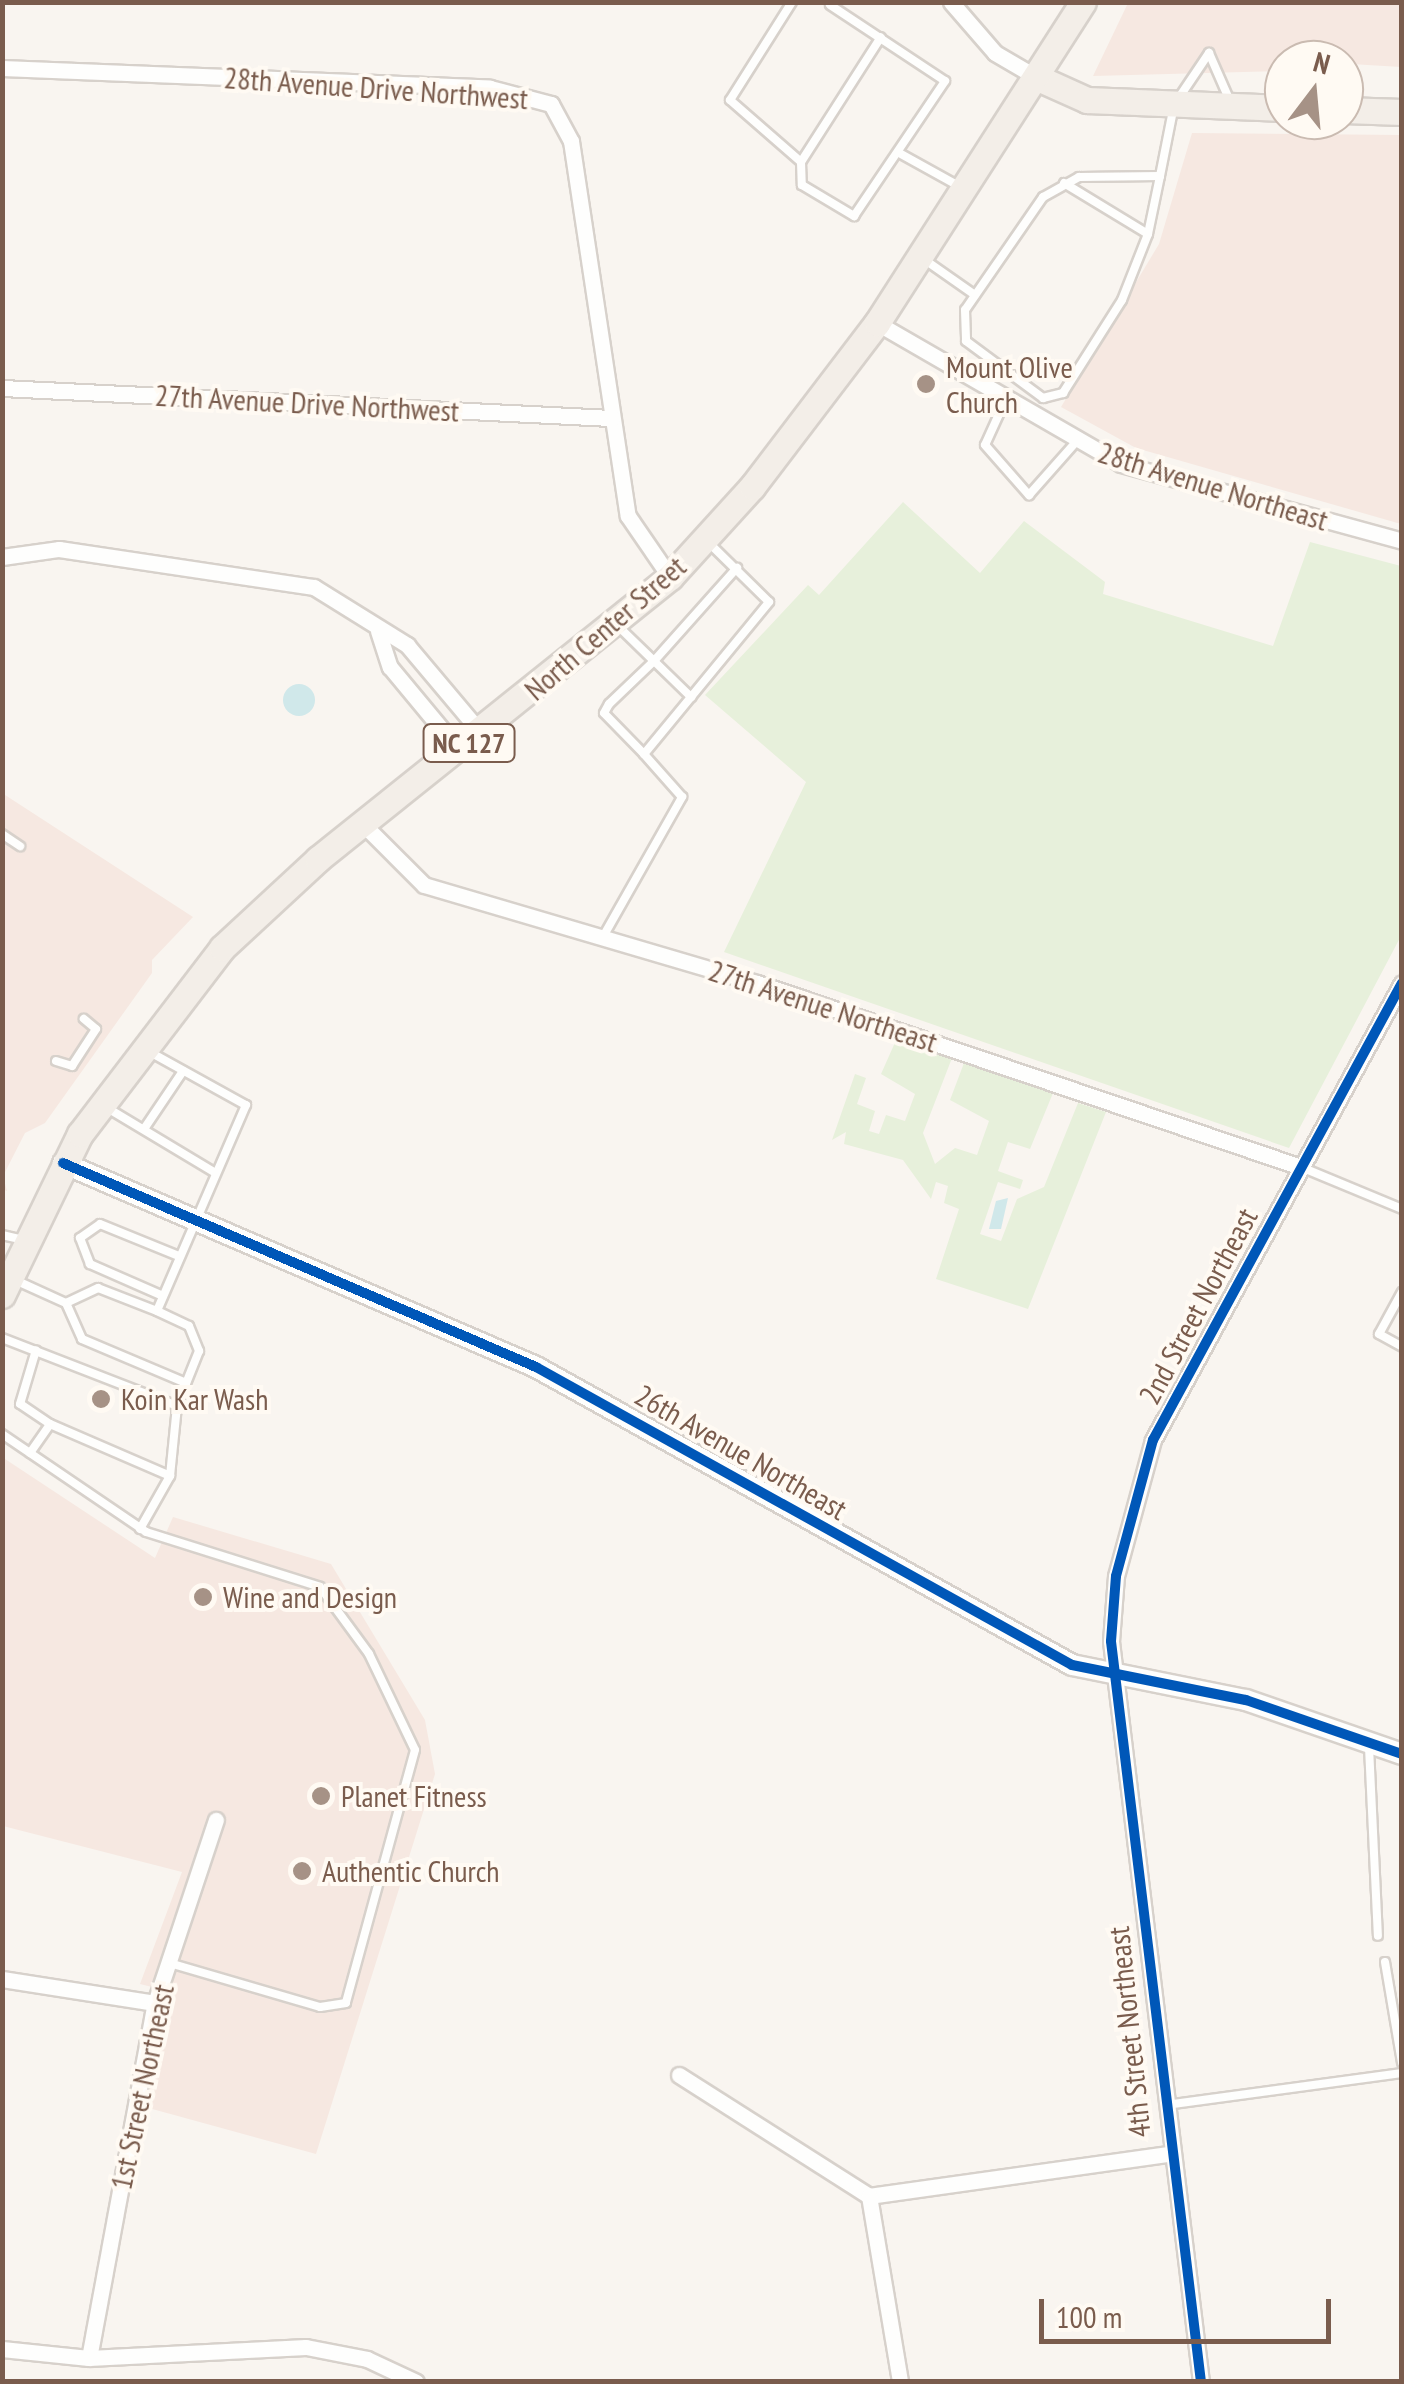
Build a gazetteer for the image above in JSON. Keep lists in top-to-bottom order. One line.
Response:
{"streets":{"main road":["North Center Street","NC 127"],"street":["28th Avenue Drive Northwest","27th Avenue Drive Northwest","28th Avenue Northeast","27th Avenue Northeast","2nd Street Northeast","26th Avenue Northeast","4th Street Northeast","1st Street Northeast"]},"crossings":[["28th Avenue Drive Northwest","27th Avenue Drive Northwest"],["28th Avenue Drive Northwest","North Center Street"],["28th Avenue Northeast","North Center Street"],["North Center Street","27th Avenue Northeast"],["North Center Street","26th Avenue Northeast"],["27th Avenue Northeast","2nd Street Northeast"],["2nd Street Northeast","26th Avenue Northeast"],["2nd Street Northeast","4th Street Northeast"],["26th Avenue Northeast","4th Street Northeast"]],"places":["Mount Olive Church","Koin Kar Wash","Wine and Design","Planet Fitness","Authentic Church"],"scale_bar":"100 m","north":"top"}
